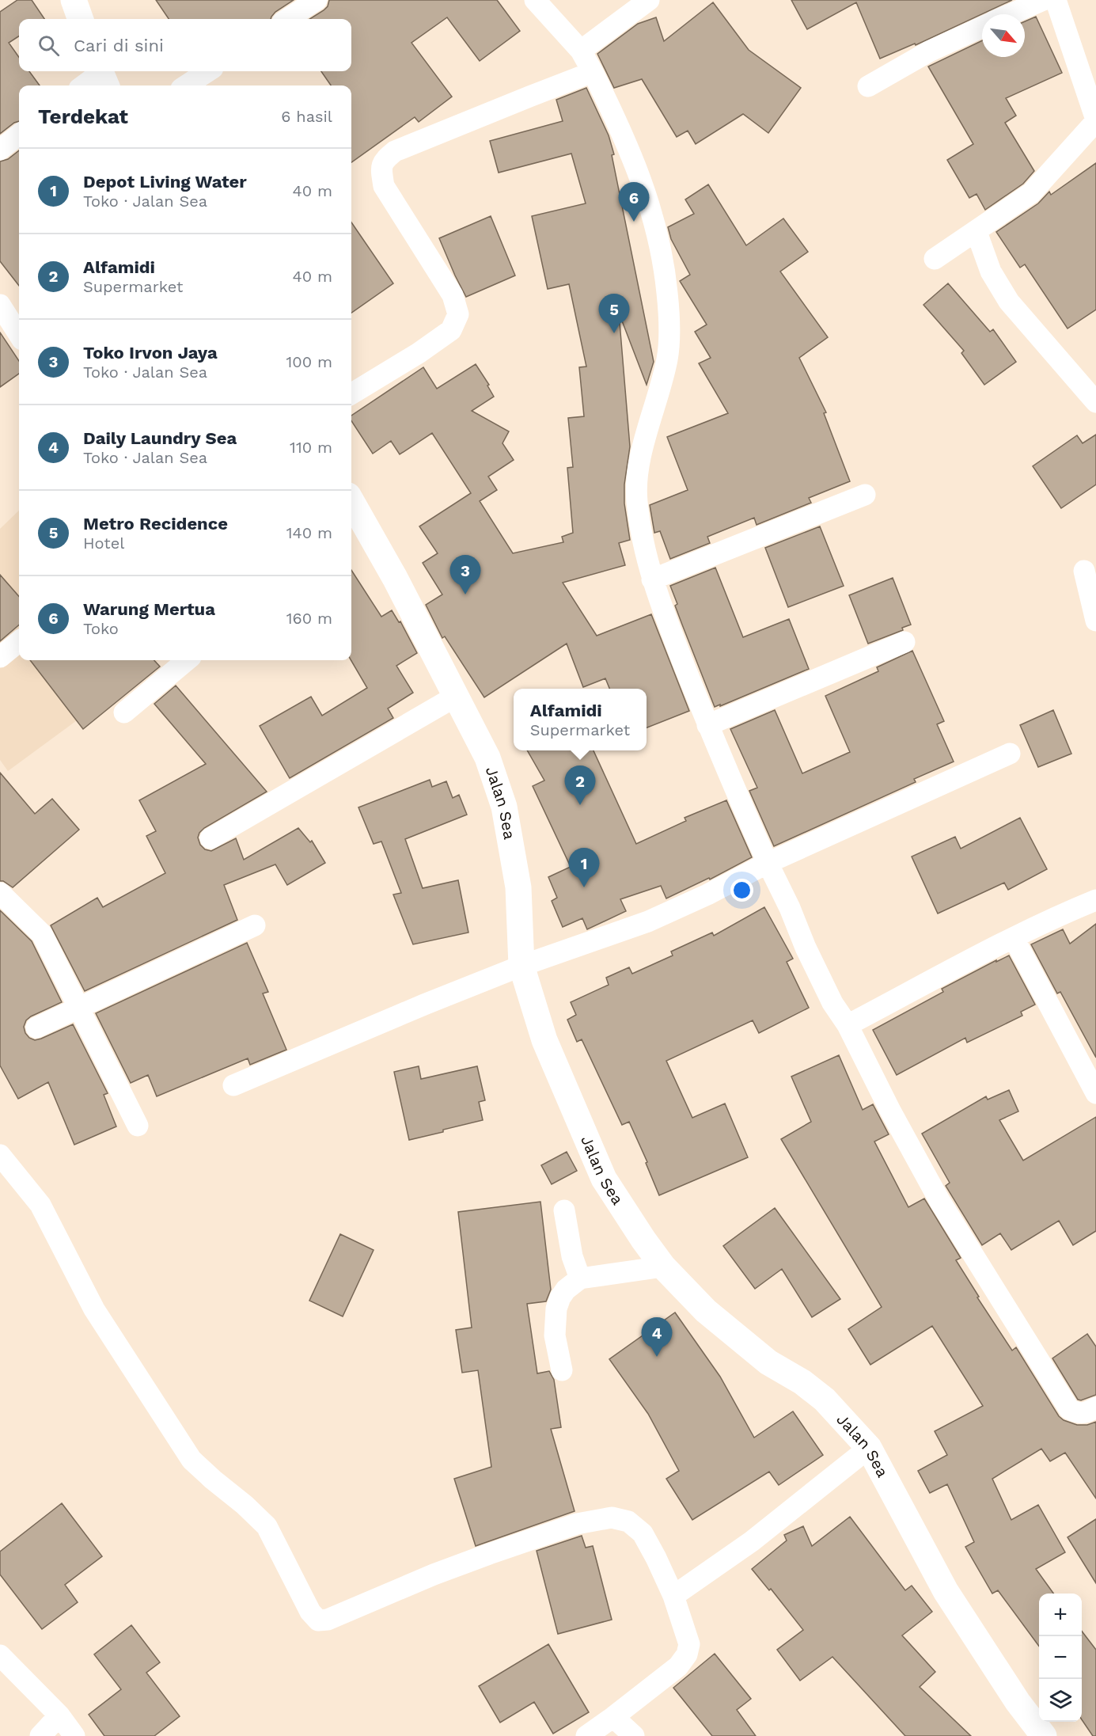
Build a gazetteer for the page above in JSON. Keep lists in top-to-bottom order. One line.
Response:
{"streets":{"main road":["Jalan Sea"]},"north":"bottom right","page":{"search":"Cari di sini","heading":["Terdekat","6 hasil"],"list":[{"mark":"1","name":"Depot Living Water","note":"Toko · Jalan Sea","value":"40 m"},{"mark":"2","name":"Alfamidi","note":"Supermarket","value":"40 m"},{"mark":"3","name":"Toko Irvon Jaya","note":"Toko · Jalan Sea","value":"100 m"},{"mark":"4","name":"Daily Laundry Sea","note":"Toko · Jalan Sea","value":"110 m"},{"mark":"5","name":"Metro Recidence","note":"Hotel","value":"140 m"},{"mark":"6","name":"Warung Mertua","note":"Toko","value":"160 m"}],"pins":["6","5","3","2","1","4"],"popup":["Alfamidi","Supermarket"],"map_buttons":["+","−"]}}
